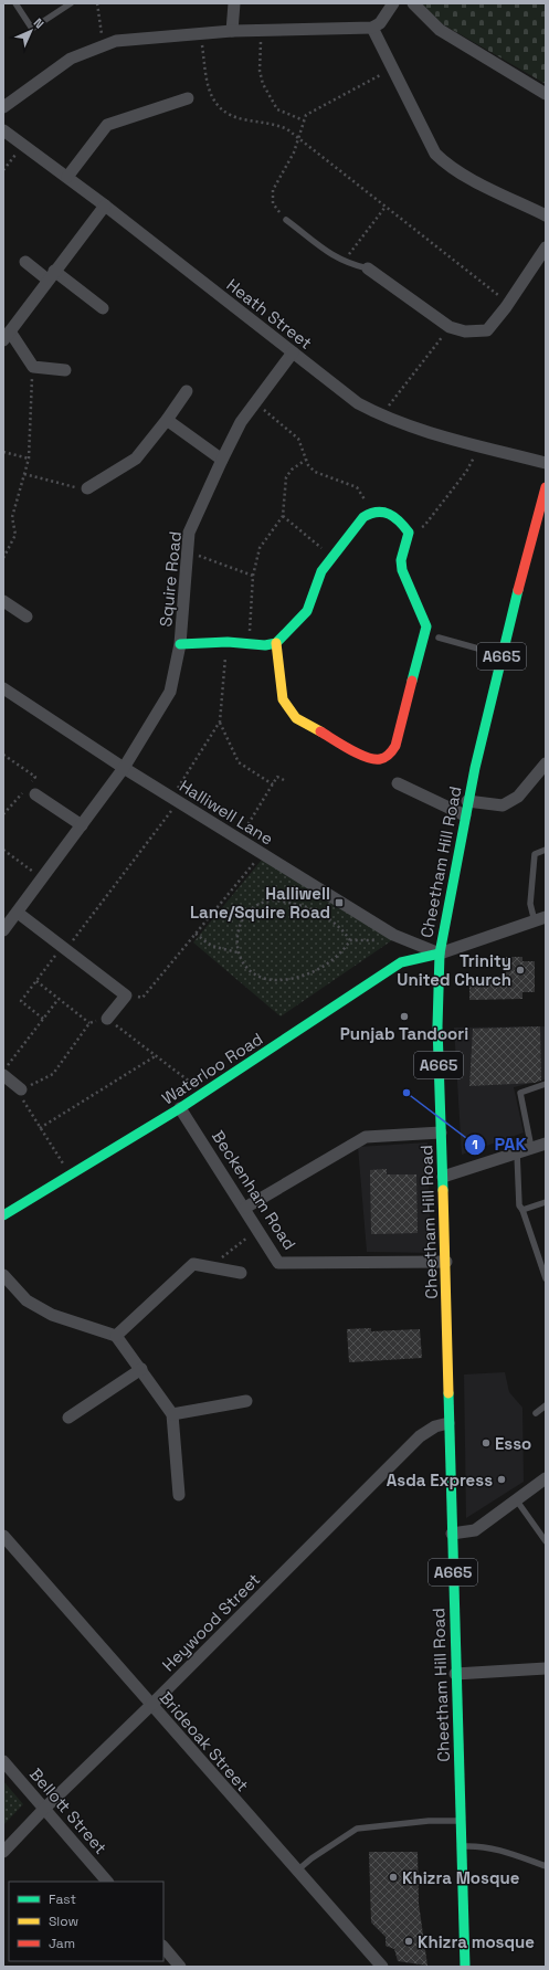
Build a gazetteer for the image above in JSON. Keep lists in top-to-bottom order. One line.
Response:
{"streets":{"main road":["A665","Cheetham Hill Road","Waterloo Road"],"street":["Heath Street","Squire Road","Halliwell Lane","Beckenham Road","Heywood Street","Brideoak Street","Bellott Street"]},"crossings":[["Heath Street","Squire Road"],["Squire Road","Halliwell Lane"],["Halliwell Lane","Cheetham Hill Road"],["Halliwell Lane","Waterloo Road"],["Cheetham Hill Road","Waterloo Road"],["Cheetham Hill Road","Beckenham Road"],["Cheetham Hill Road","Heywood Street"],["Waterloo Road","Beckenham Road"],["Heywood Street","Brideoak Street"],["Heywood Street","Bellott Street"]],"places":{"transit":["Halliwell Lane/Squire Road"],"other":["Trinity United Church","Punjab Tandoori","PAK","Esso","Asda Express","Khizra Mosque","Khizra mosque"]},"legend":["Fast","Slow","Jam"],"north":"top right"}
